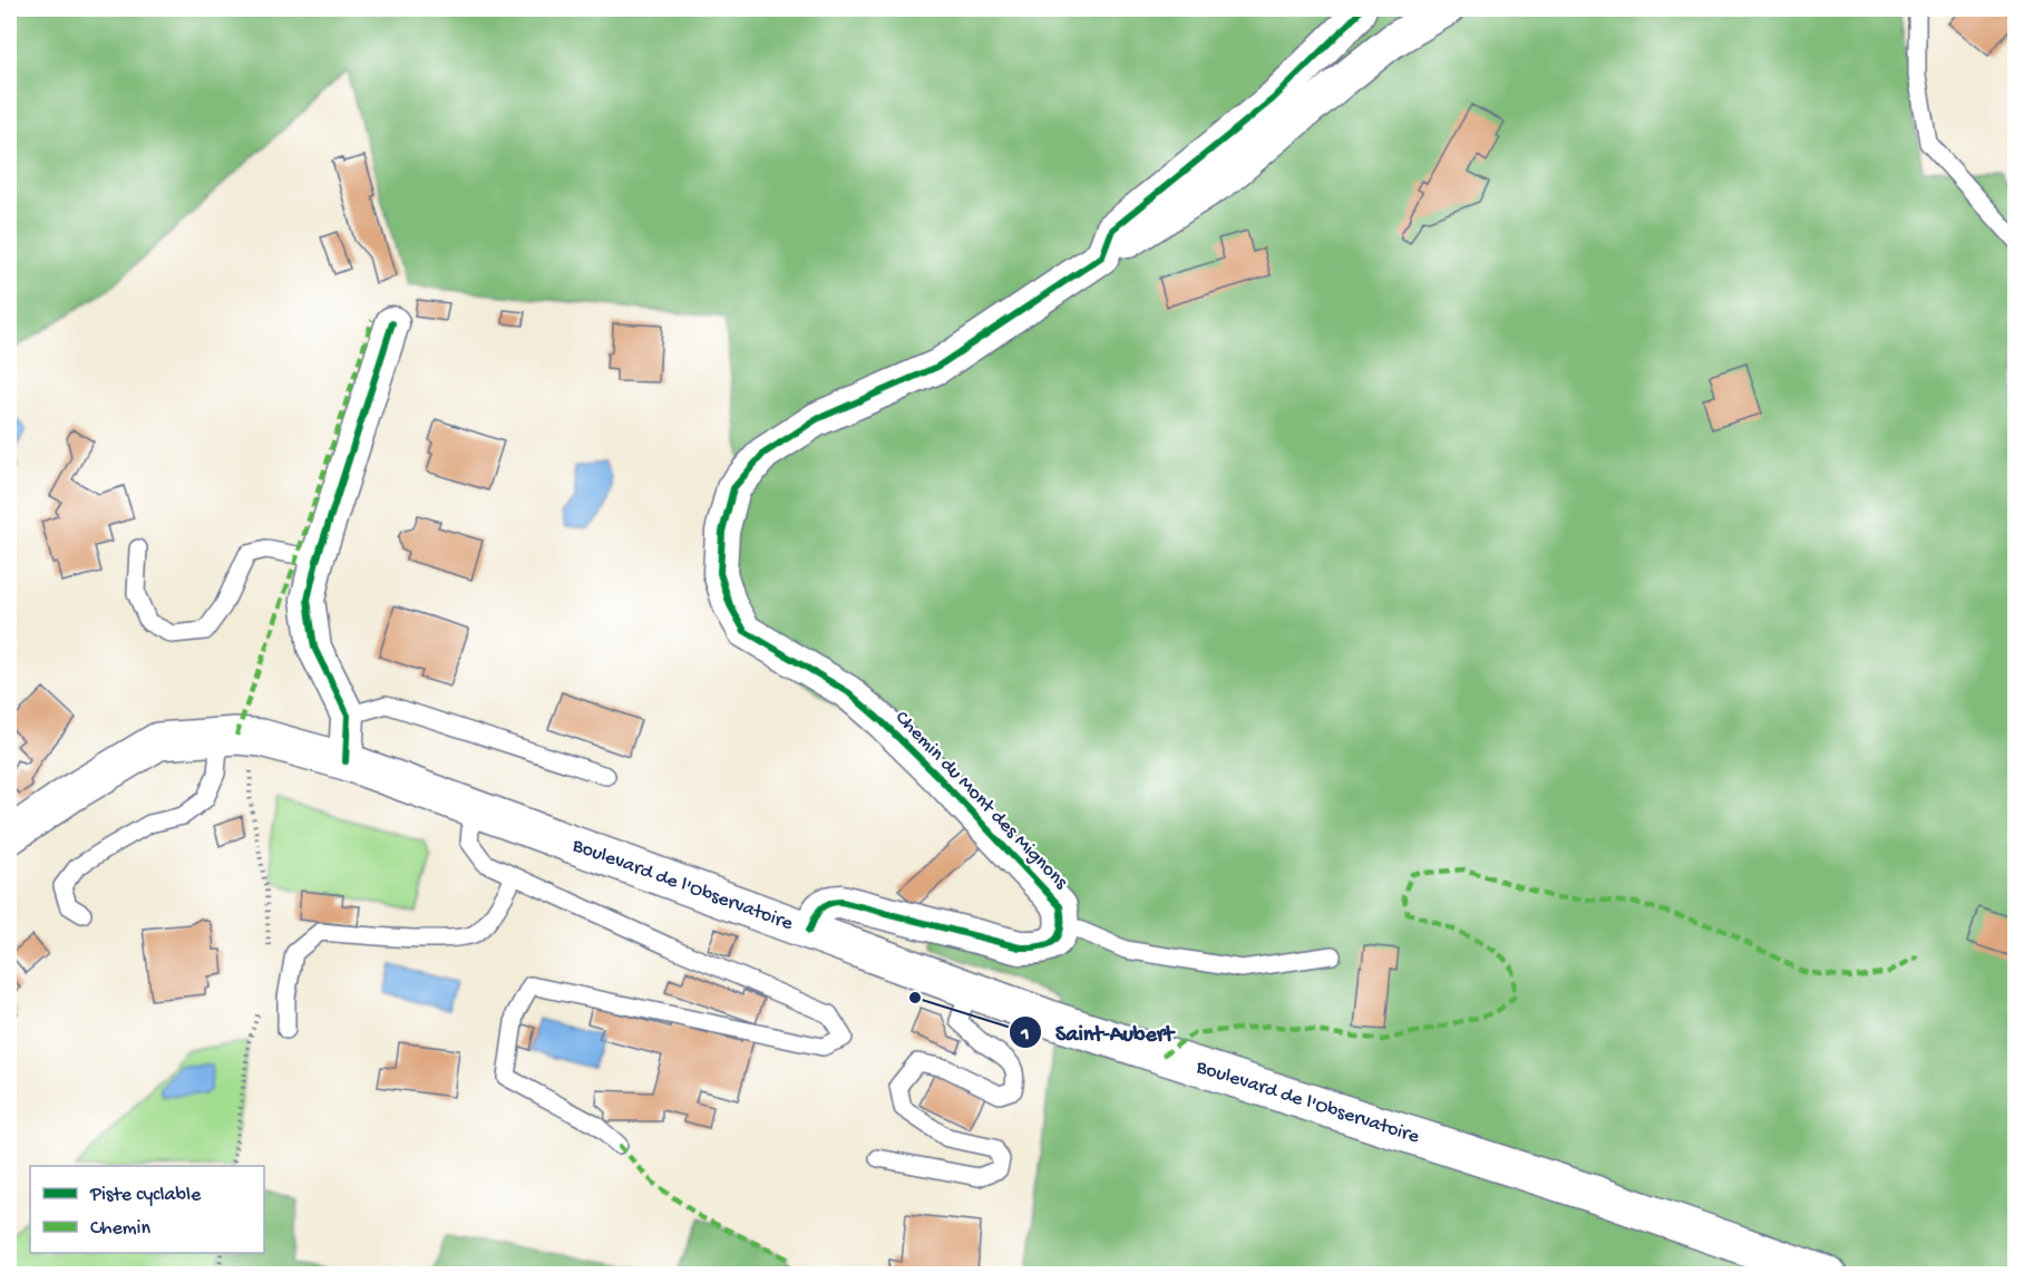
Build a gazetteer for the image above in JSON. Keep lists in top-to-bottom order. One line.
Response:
{"streets":{"main road":["Boulevard de l'Observatoire"],"street":["Chemin du Mont des Mignons"]},"crossings":[["Chemin du Mont des Mignons","Boulevard de l'Observatoire"]],"places":["Saint-Aubert"],"legend":["Piste cyclable","Chemin"]}
